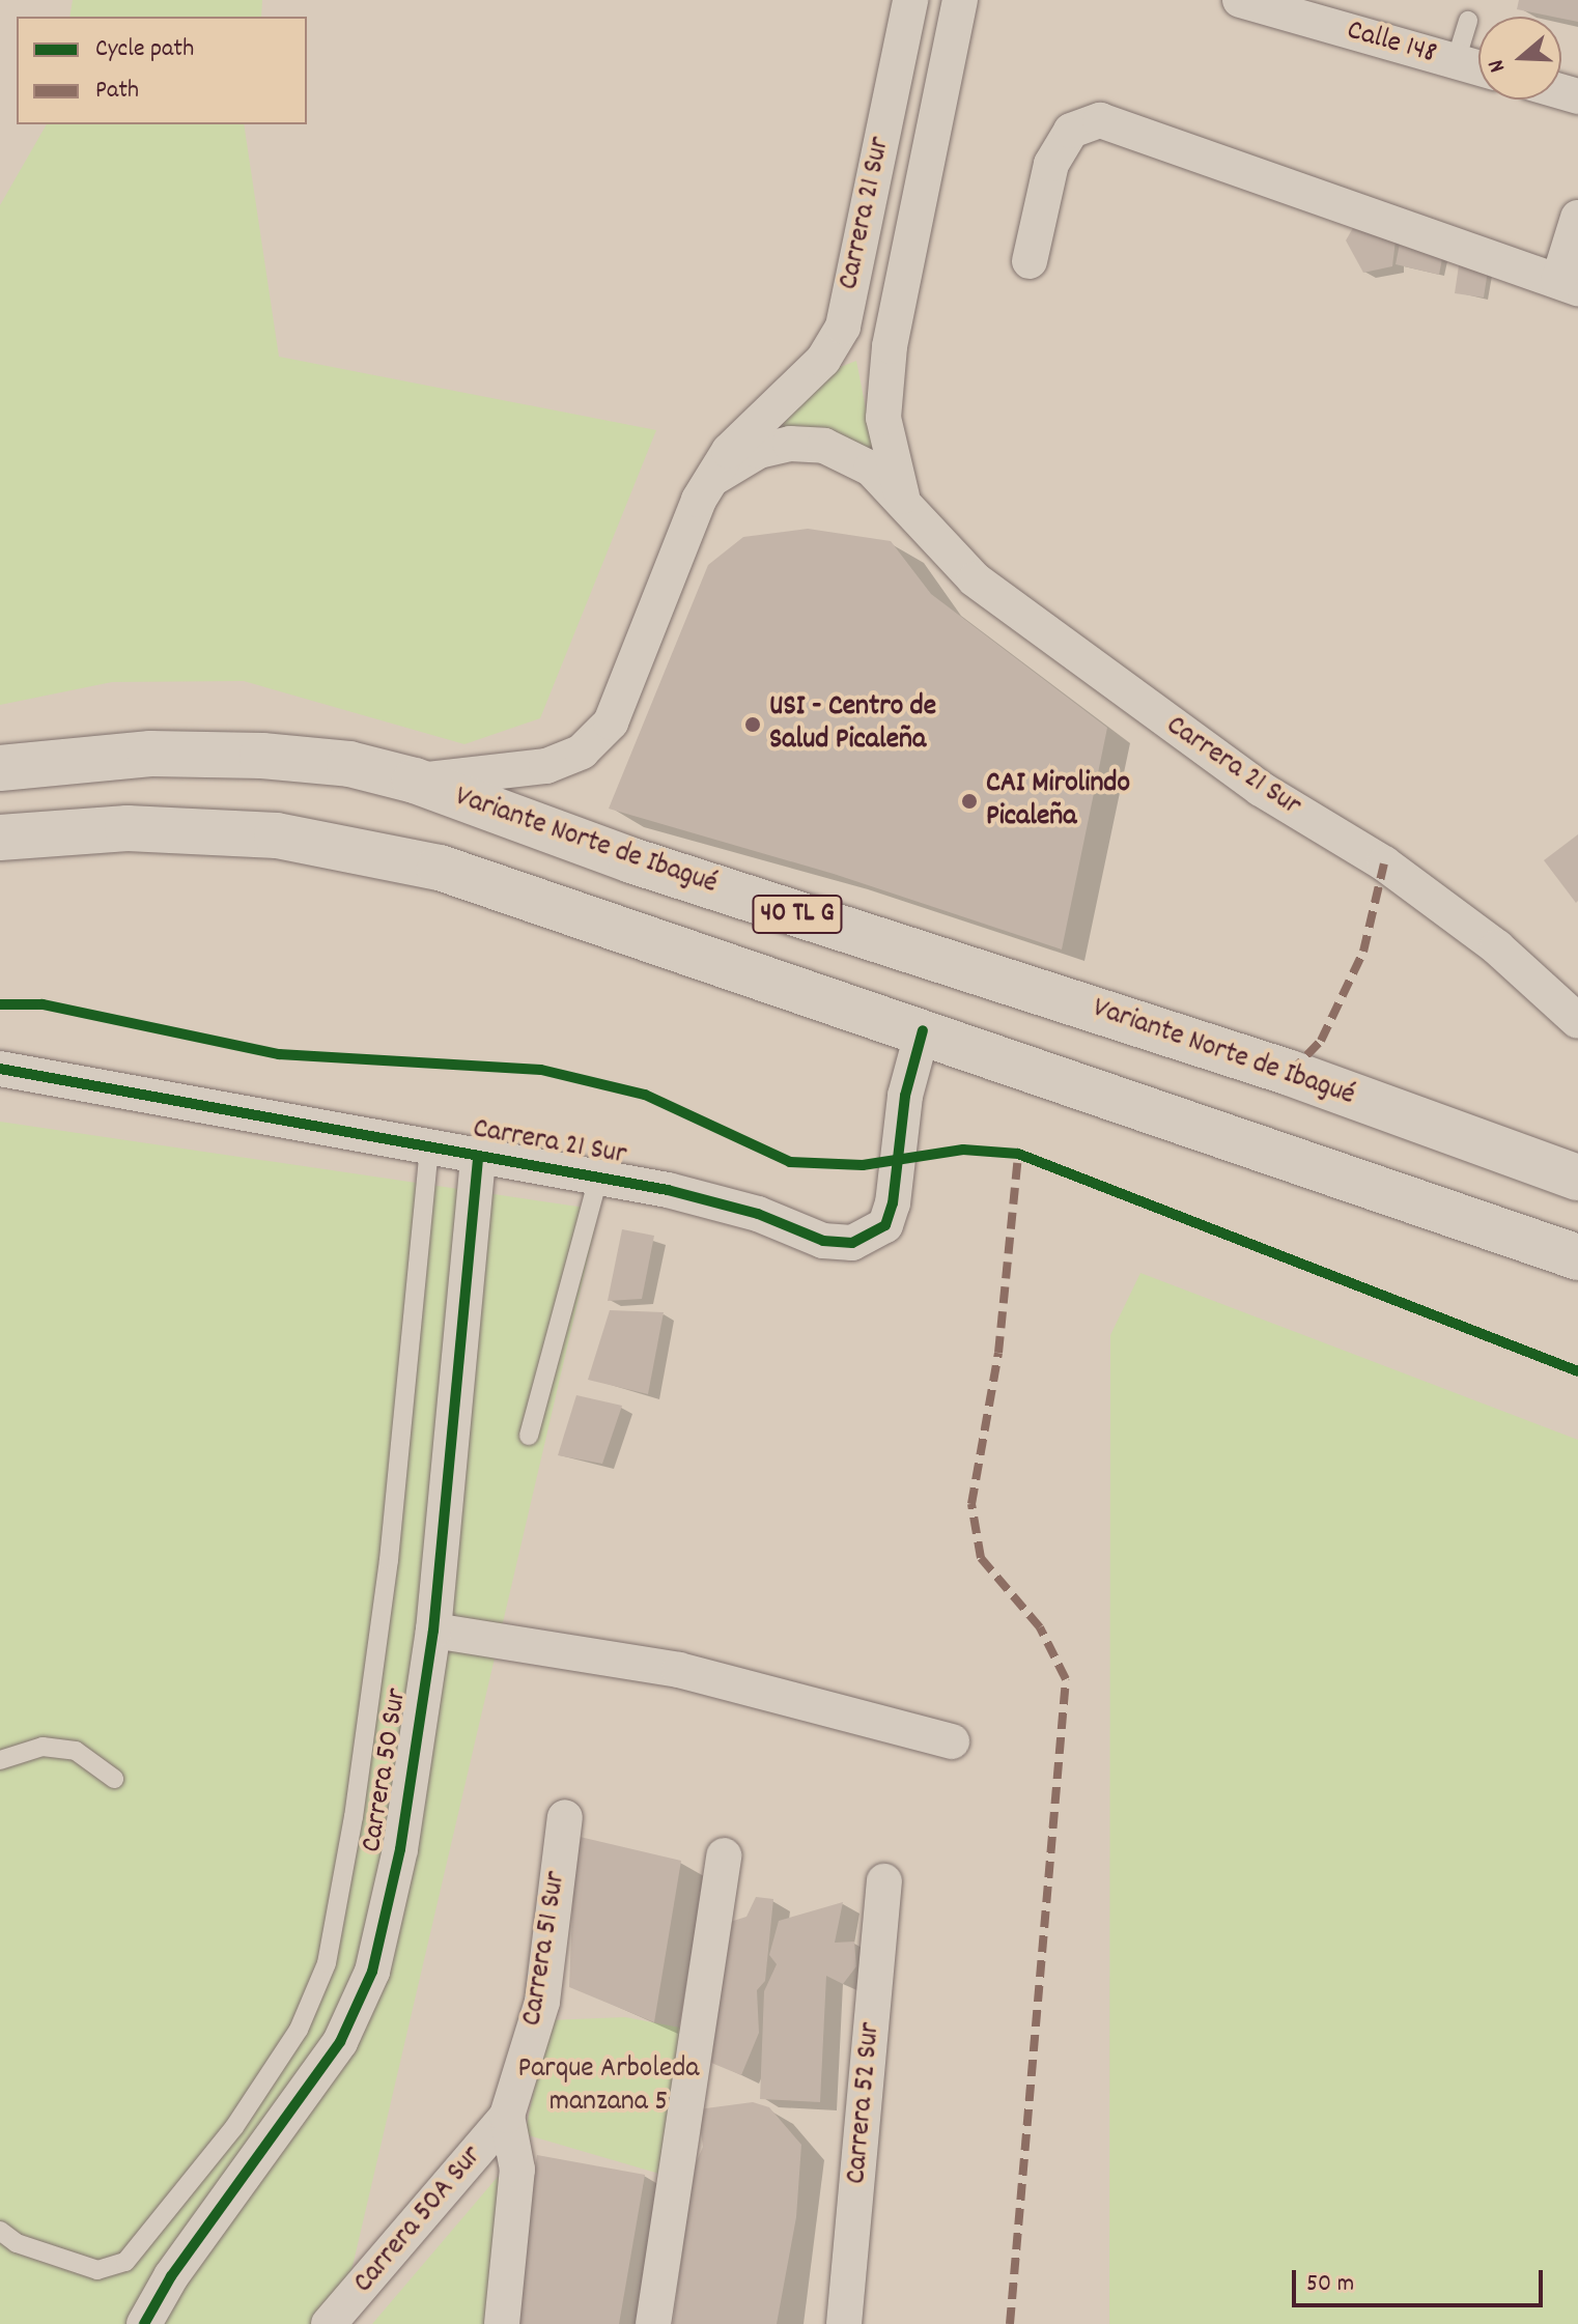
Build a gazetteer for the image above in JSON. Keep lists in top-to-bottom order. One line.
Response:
{"streets":{"highway":["Variante Norte de Ibagué","40 TL G"],"street":["Calle 148","Carrera 21 Sur","Carrera 50 Sur","Carrera 51 Sur","Carrera 52 Sur","Carrera 50A Sur"]},"crossings":[["Carrera 21 Sur","Variante Norte de Ibagué"],["Carrera 21 Sur","40 TL G"],["Carrera 21 Sur","Carrera 50 Sur"],["Carrera 51 Sur","Carrera 50A Sur"]],"parks":["Parque Arboleda manzana 5"],"places":["USI - Centro de Salud Picaleña","CAI Mirolindo Picaleña"],"legend":["Cycle path","Path"],"scale_bar":"50 m","north":"left"}
